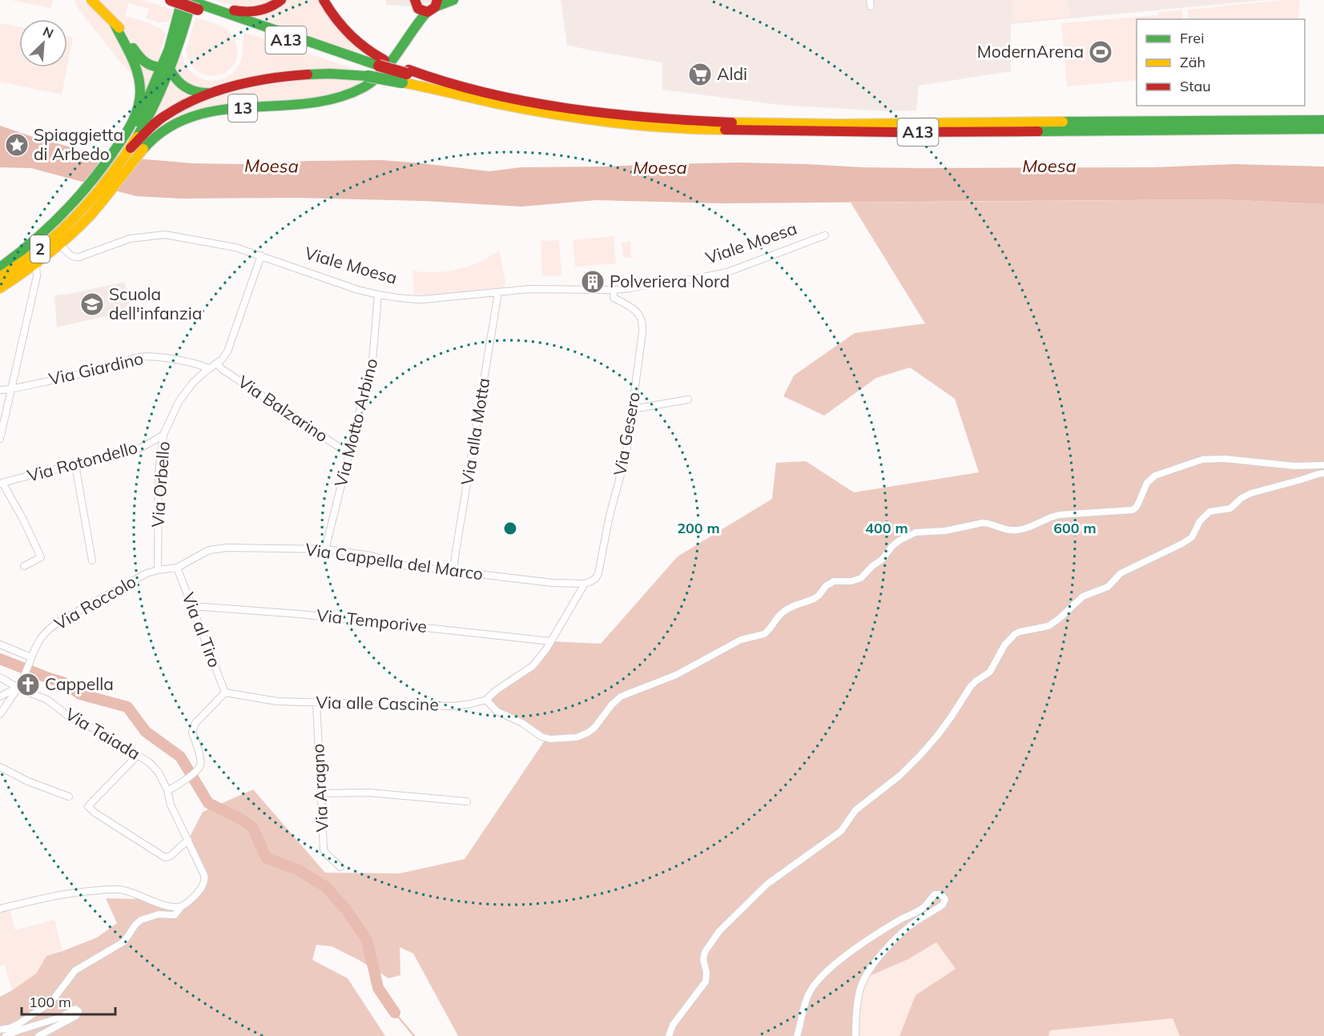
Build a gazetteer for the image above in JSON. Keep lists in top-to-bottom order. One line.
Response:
{"streets":{"main road":["A13","13","2"],"street":["Viale Moesa","Via Giardino","Via Balzarino","Via Motto Arbino","Via alla Motta","Via Gesero","Via Rotondello","Via Orbello","Via Cappella del Marco","Via Roccolo","Via Temporive","Via al Tiro","Via alle Cascine","Via Taiada","Via Aragno"]},"crossings":[["A13","13"],["A13","2"],["13","2"],["Viale Moesa","Via Motto Arbino"],["Viale Moesa","Via alla Motta"],["Viale Moesa","Via Gesero"],["Viale Moesa","Via Orbello"],["Via Giardino","Via Orbello"],["Via Balzarino","Via Motto Arbino"],["Via Balzarino","Via Orbello"],["Via Motto Arbino","Via Cappella del Marco"],["Via alla Motta","Via Cappella del Marco"],["Via Gesero","Via Cappella del Marco"],["Via Gesero","Via alle Cascine"],["Via Rotondello","Via Orbello"],["Via Orbello","Via Cappella del Marco"],["Via Cappella del Marco","Via Roccolo"],["Via Cappella del Marco","Via al Tiro"],["Via Cappella del Marco","Via alle Cascine"],["Via Roccolo","Via Taiada"],["Via Temporive","Via al Tiro"],["Via Temporive","Via alle Cascine"],["Via al Tiro","Via alle Cascine"],["Via alle Cascine","Via Aragno"]],"water":["Moesa"],"places":{"sports":["ModernArena"],"supermarket":["Aldi"],"place":["Spiaggietta di Arbedo"],"building":["Polveriera Nord"],"school or university":["Scuola dell'infanzia"],"church":["Cappella"]},"legend":["Frei","Zäh","Stau"],"scale_bar":"100 m","north":"top right","rings":["200 m","400 m","600 m"]}
